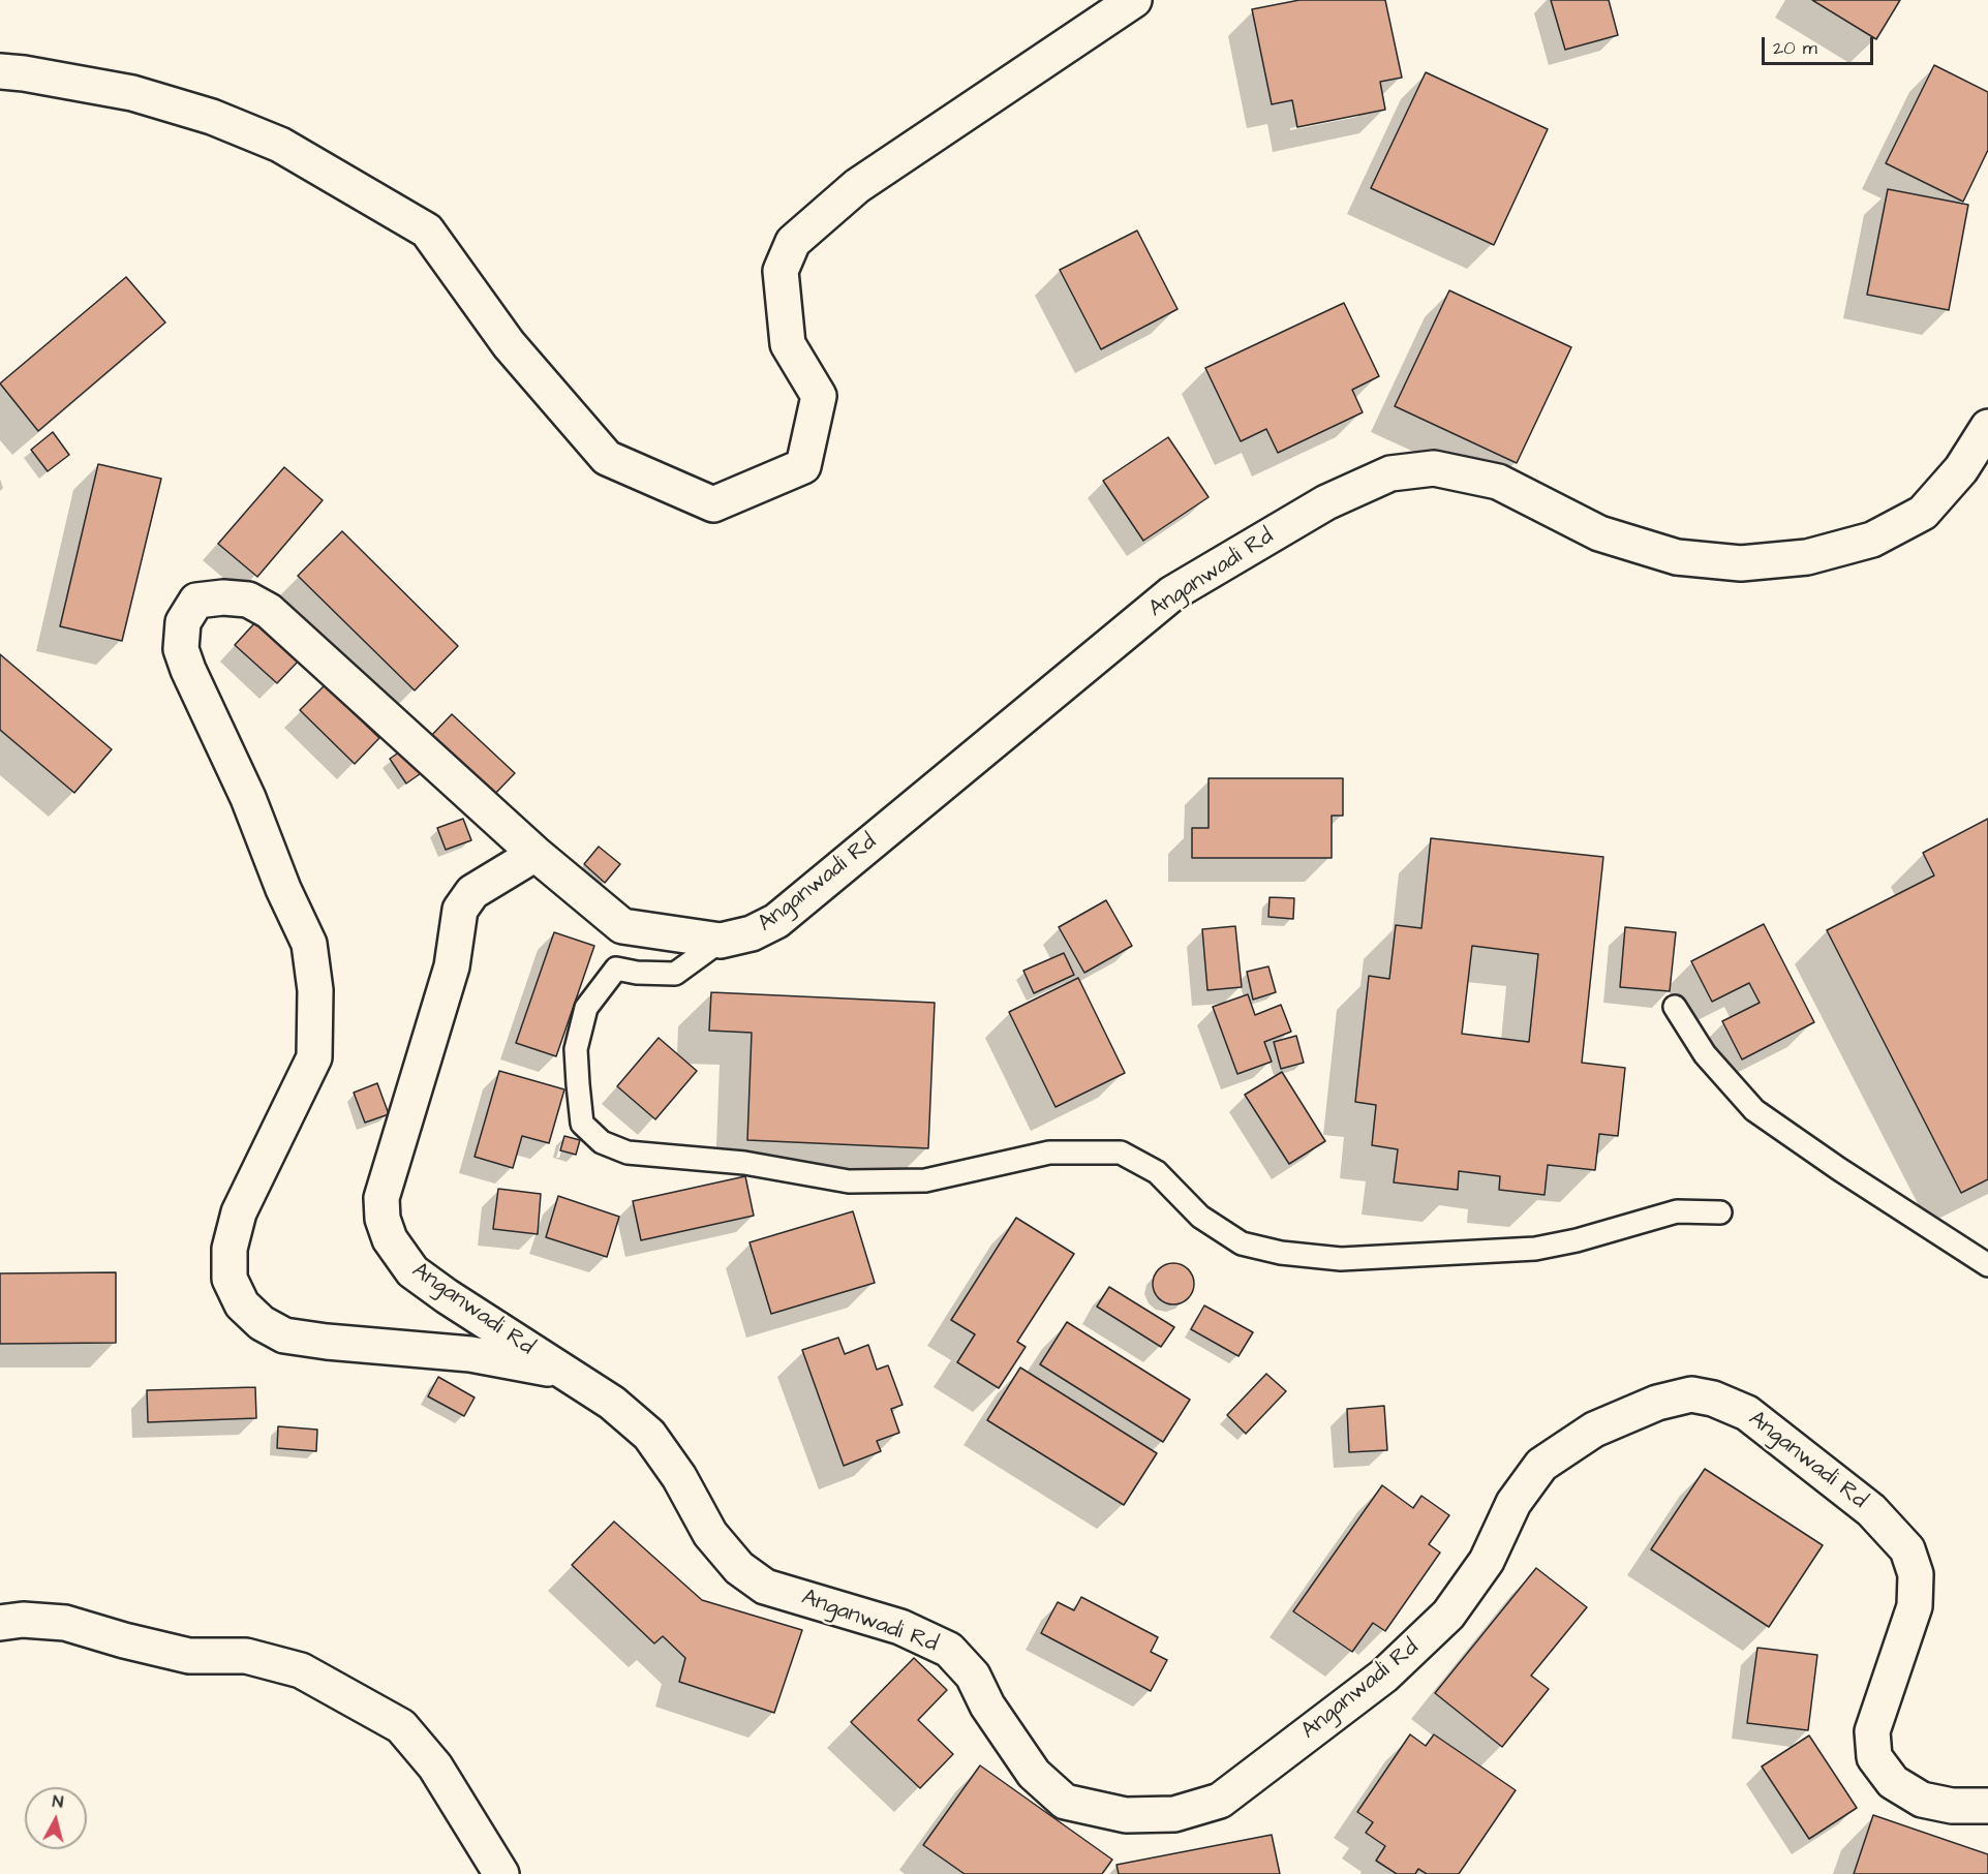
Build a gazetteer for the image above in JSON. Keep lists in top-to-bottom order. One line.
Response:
{"streets":{"street":["Anganwadi Rd"]},"scale_bar":"20 m","north":"top"}
